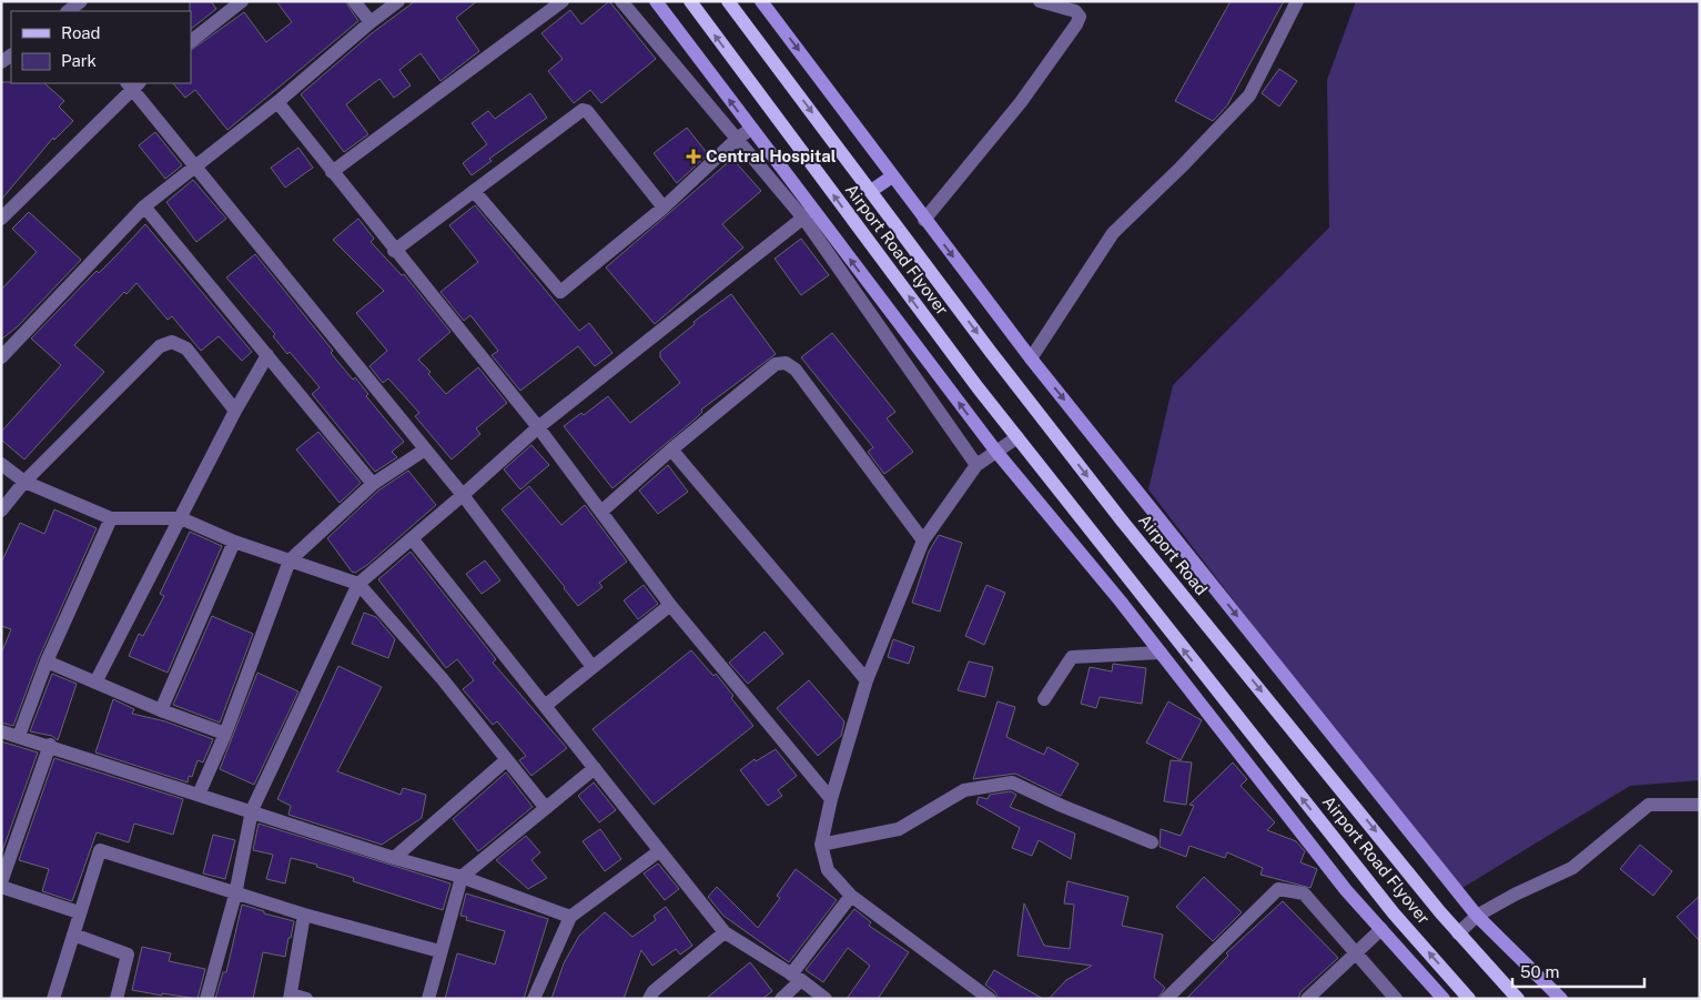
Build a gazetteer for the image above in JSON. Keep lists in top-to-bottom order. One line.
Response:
{"streets":{"main road":["Airport Road Flyover","Airport Road"]},"crossings":[["Airport Road Flyover","Airport Road"]],"one_way":["Airport Road"],"places":{"health":["Central Hospital"]},"legend":["Road","Park"],"scale_bar":"50 m"}
